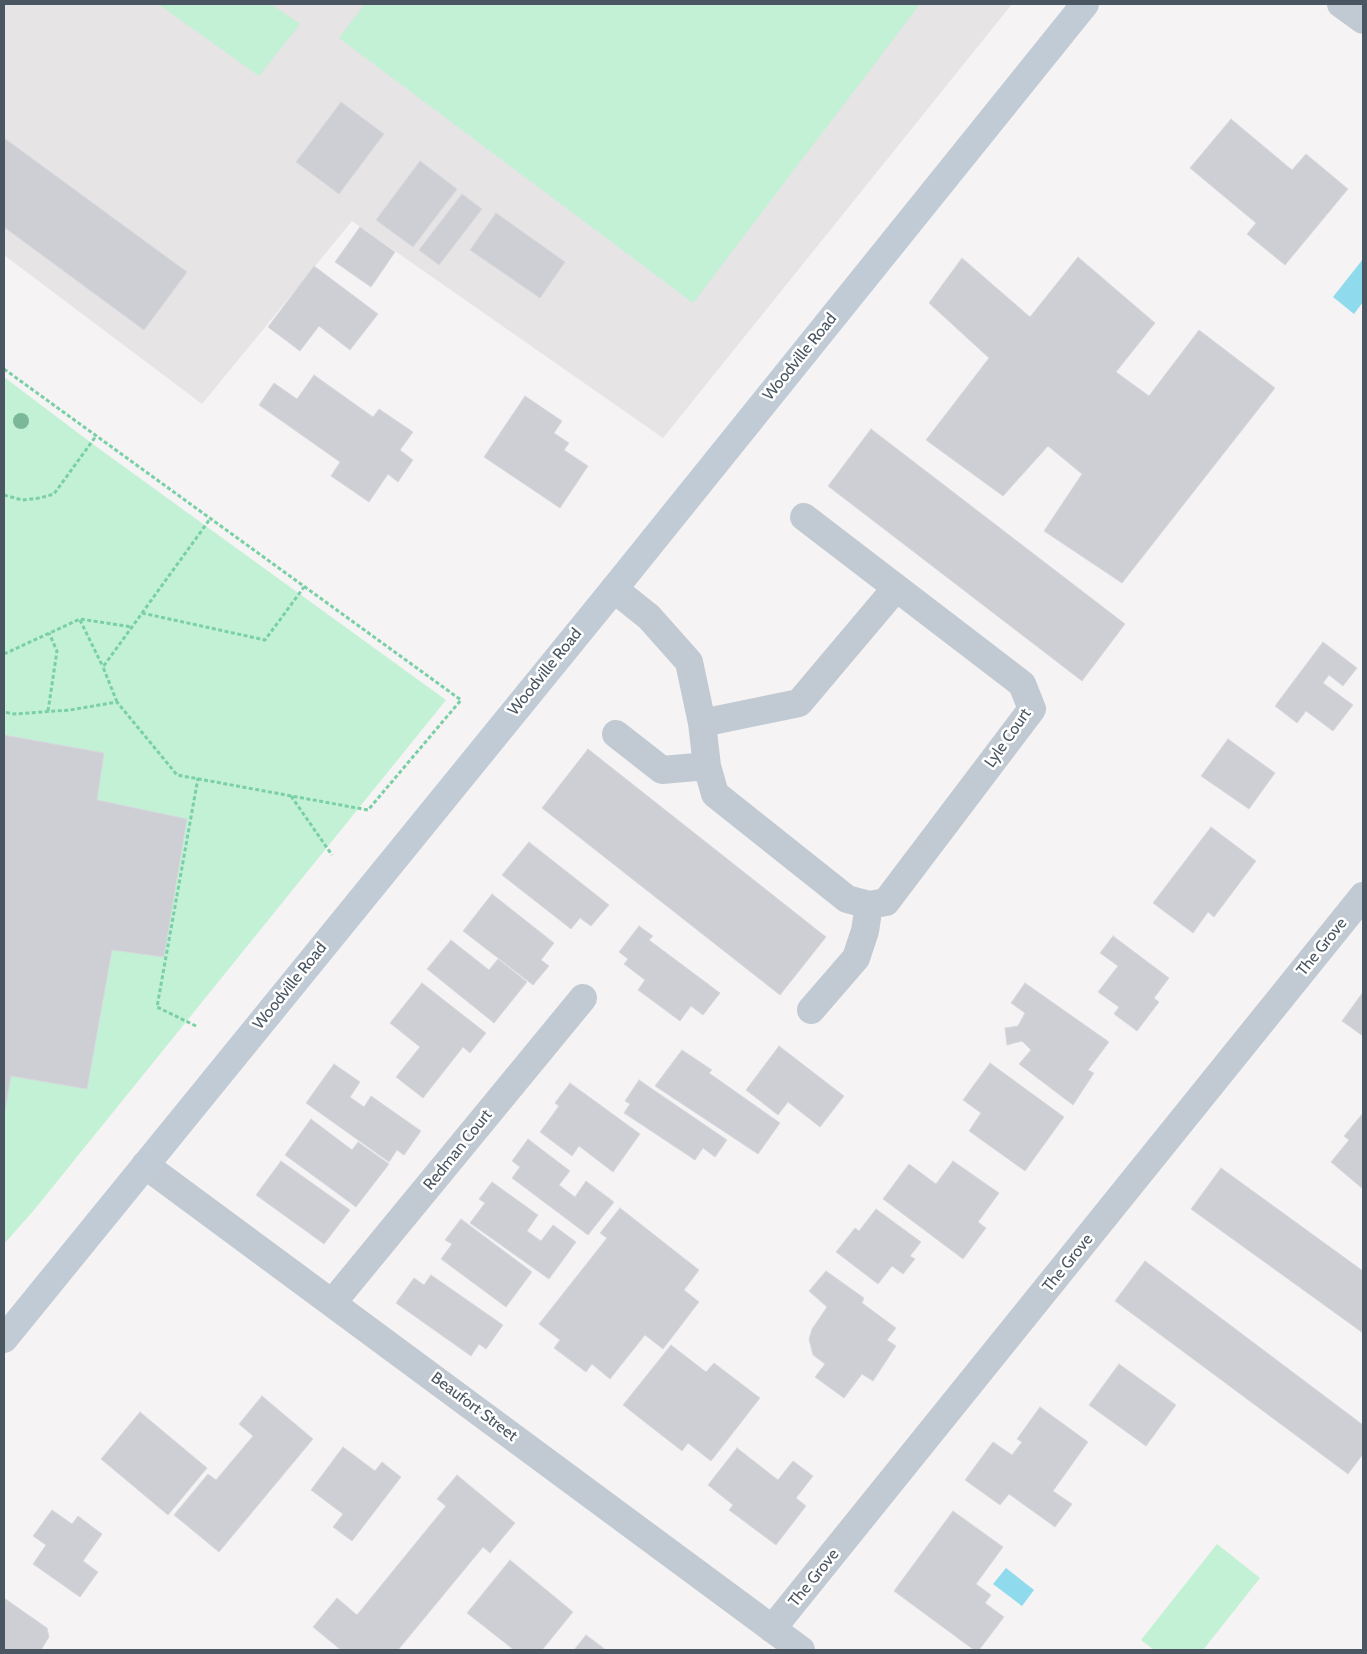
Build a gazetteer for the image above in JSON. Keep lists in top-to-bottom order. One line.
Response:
{"streets":{"main road":["Woodville Road"],"street":["Lyle Court","The Grove","Redman Court","Beaufort Street"]},"crossings":[["Woodville Road","Beaufort Street"],["The Grove","Beaufort Street"],["Redman Court","Beaufort Street"]]}
